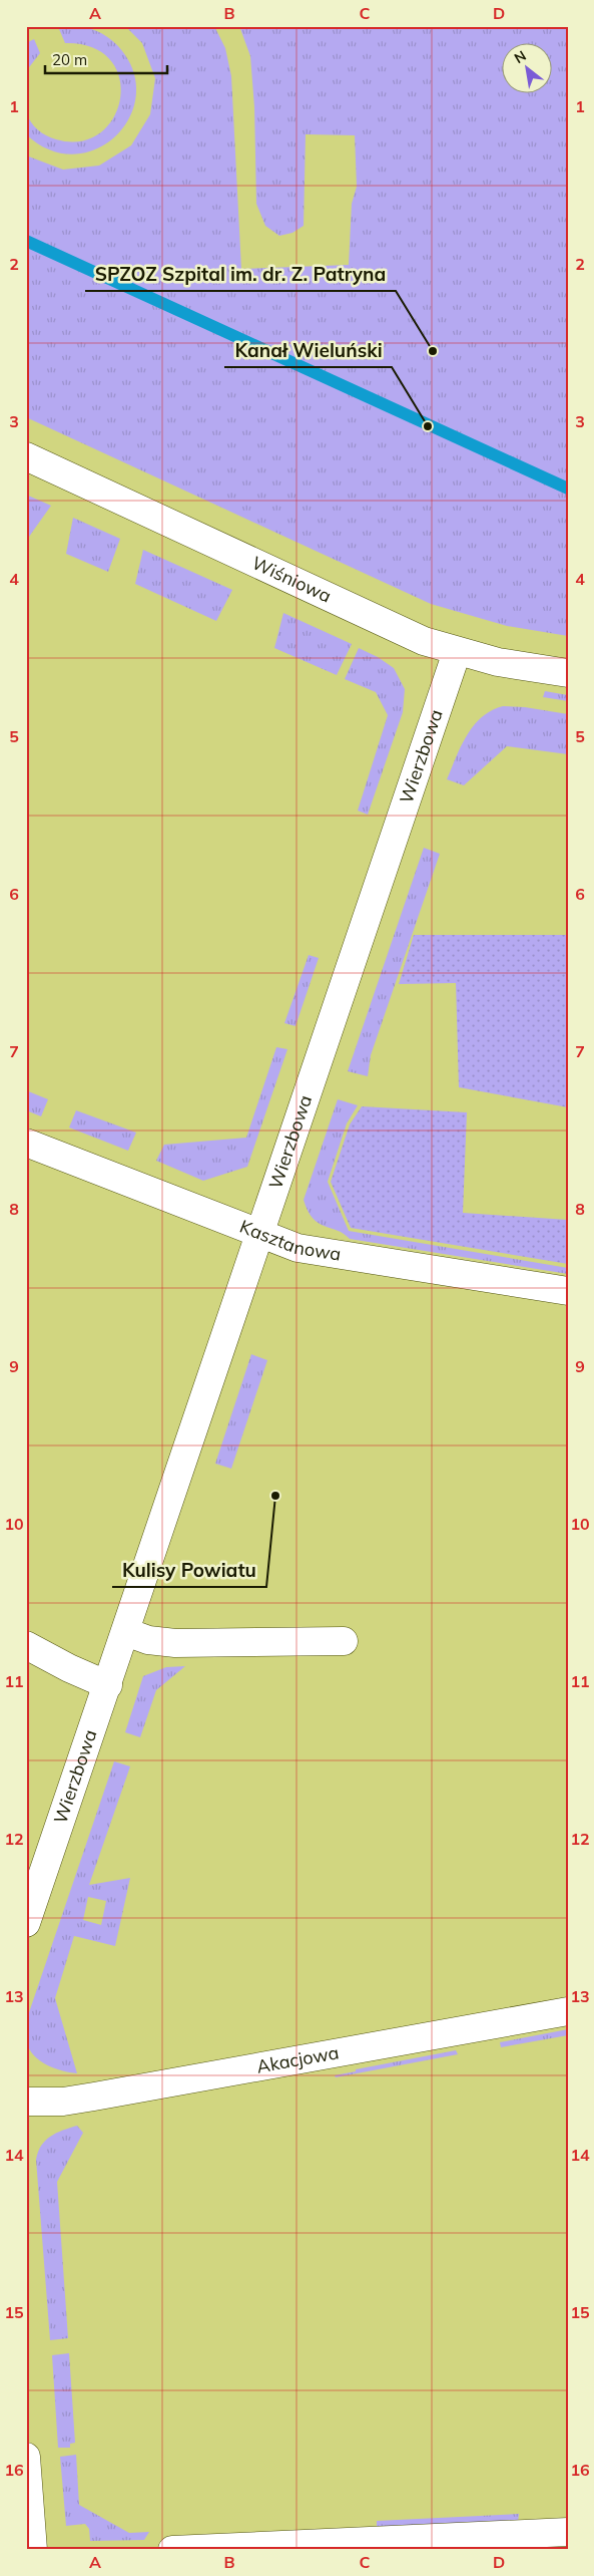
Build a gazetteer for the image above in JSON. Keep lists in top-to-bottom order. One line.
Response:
{"streets":{"street":["Wiśniowa","Wierzbowa","Kasztanowa","Akacjowa"]},"crossings":[["Wiśniowa","Wierzbowa"],["Wierzbowa","Kasztanowa"]],"places":["SPZOZ Szpital im. dr. Z. Patryna","Kanał Wieluński","Kulisy Powiatu"],"scale_bar":"20 m","north":"top left","grid":{"columns":["A","B","C","D"],"rows":["1","2","3","4","5","6","7","8","9","10","11","12","13","14","15","16"]}}
